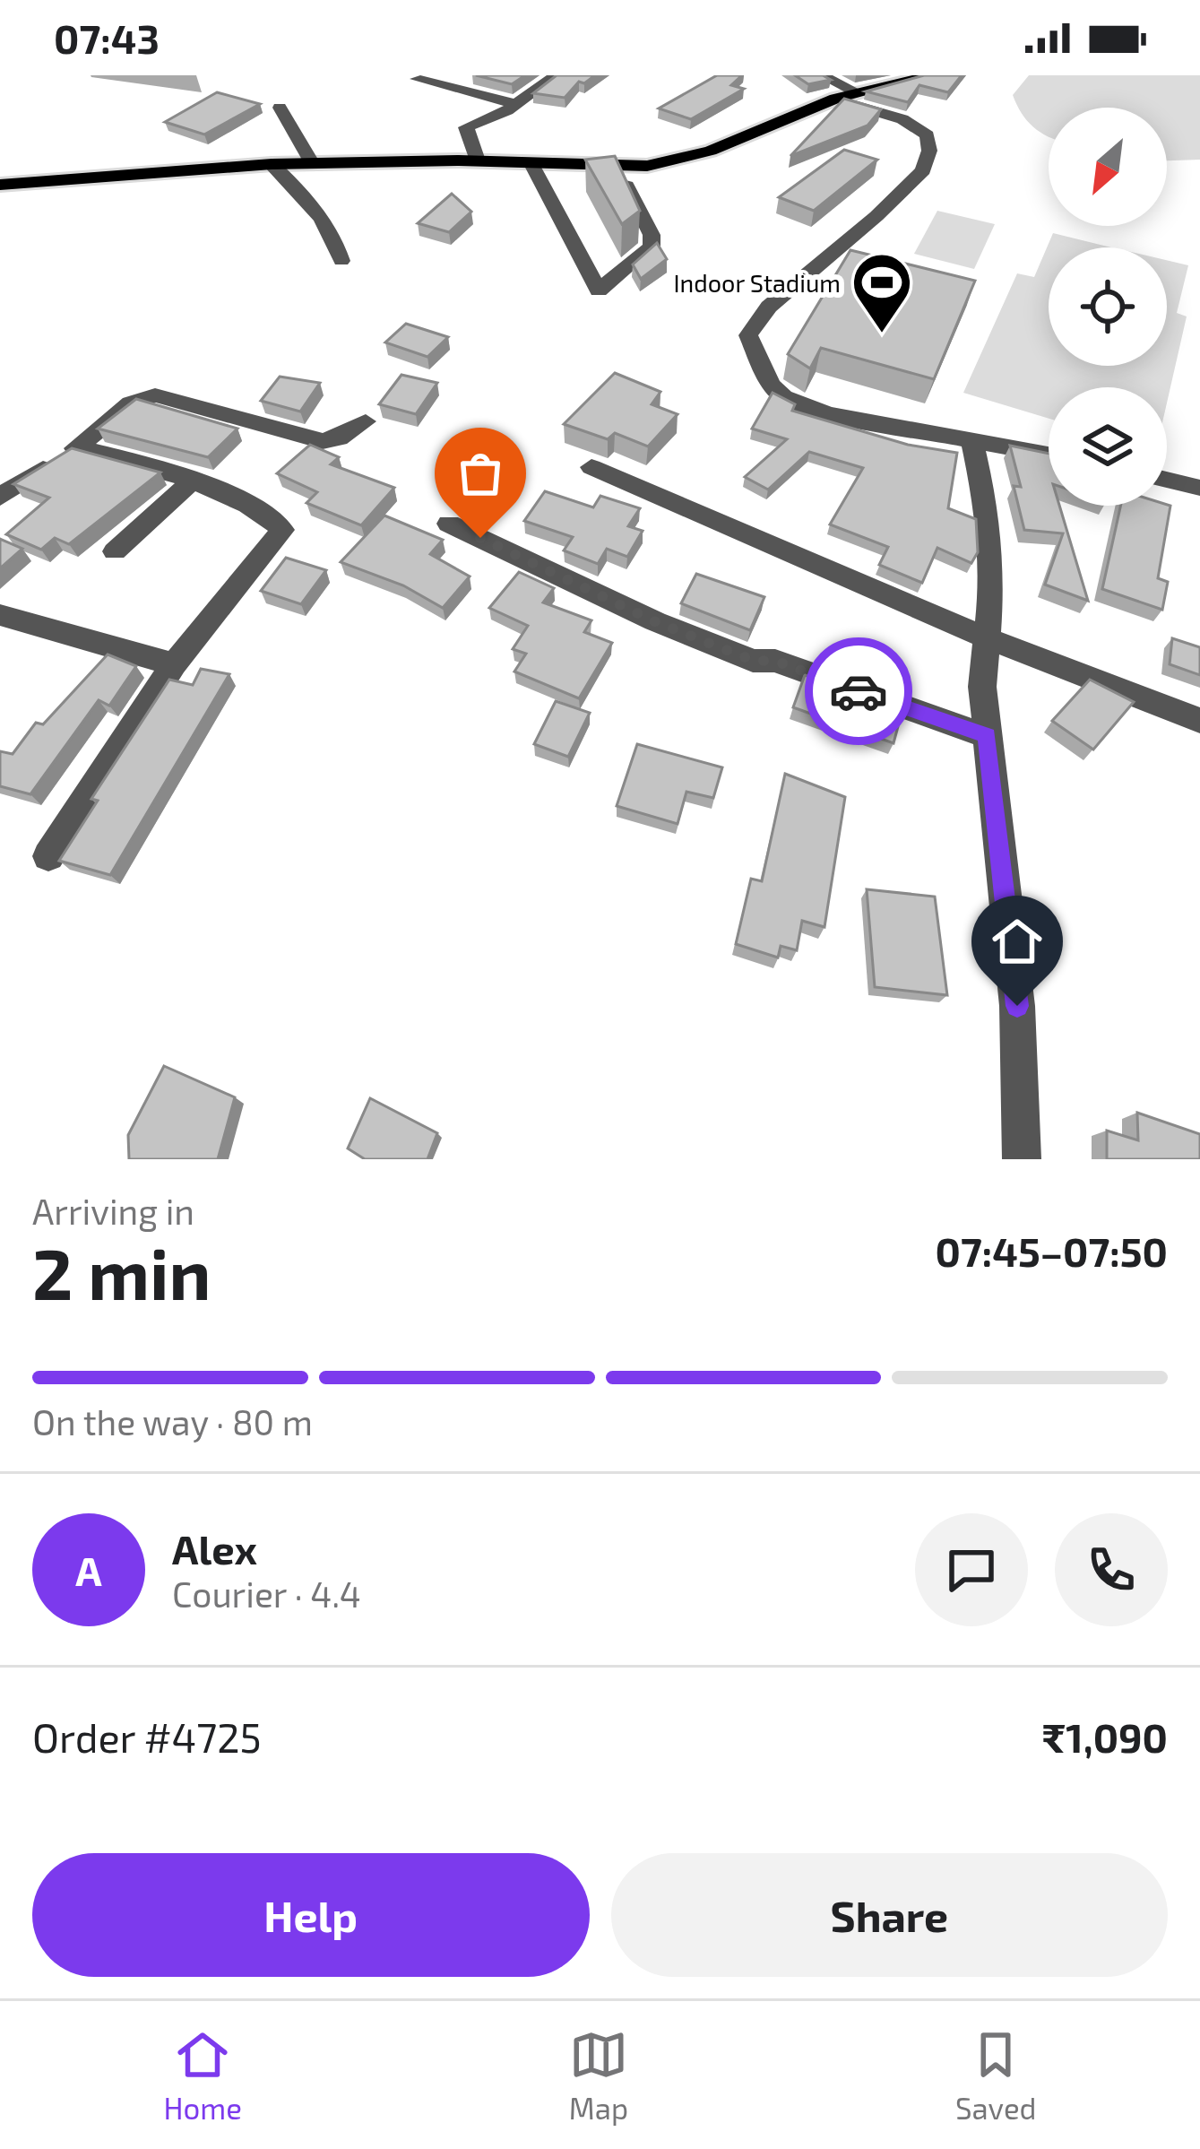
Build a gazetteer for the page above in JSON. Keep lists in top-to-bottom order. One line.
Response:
{"places":{"sports":["Indoor Stadium"]},"north":"bottom left","page":{"status":"07:43","heading":["2 min","Arriving in","07:45–07:50"],"panel":["Alex","Courier · 4.4","Order #4725","₹1,090"],"bar":"On the way · 80 m","round":"A","buttons":["Help","Share"],"tabs":["Home","Map","Saved"]}}
